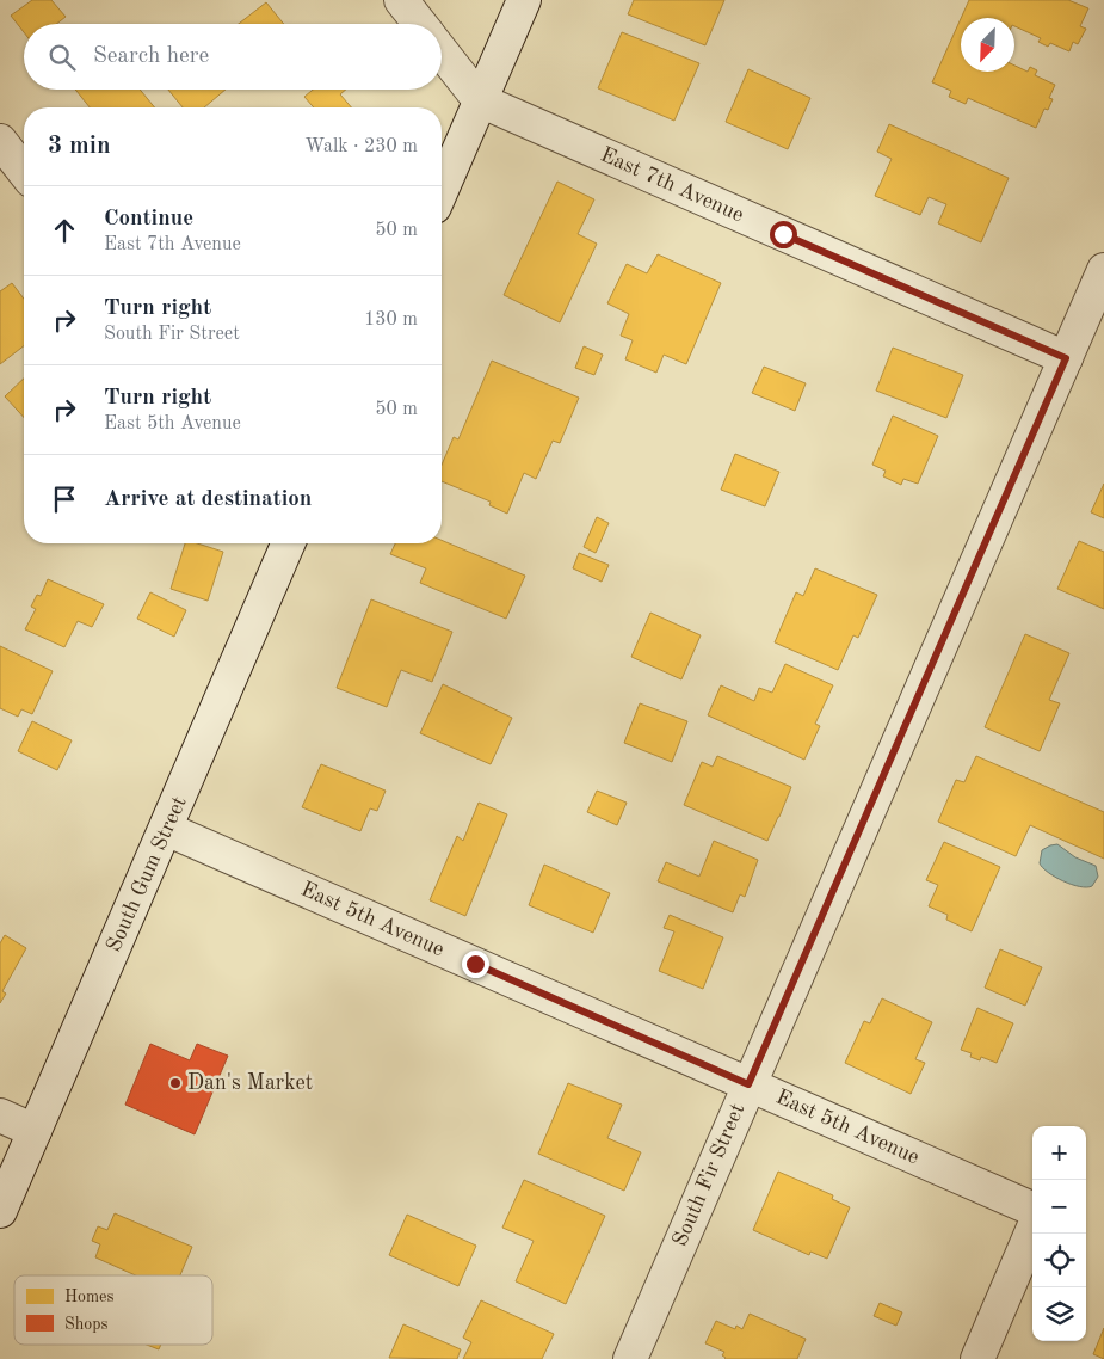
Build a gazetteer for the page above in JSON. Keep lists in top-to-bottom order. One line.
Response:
{"streets":{"street":["East 7th Avenue","South Gum Street","East 5th Avenue","South Fir Street"]},"crossings":[["East 7th Avenue","South Fir Street"],["South Gum Street","East 5th Avenue"],["East 5th Avenue","South Fir Street"]],"places":["Dan's Market"],"legend":["Homes","Shops"],"north":"bottom left","page":{"search":"Search here","heading":["3 min","Walk · 230 m"],"list":[["Continue","East 7th Avenue","50 m"],["Turn right","South Fir Street","130 m"],["Turn right","East 5th Avenue","50 m"],"Arrive at destination"],"map_buttons":["+","−"]}}
